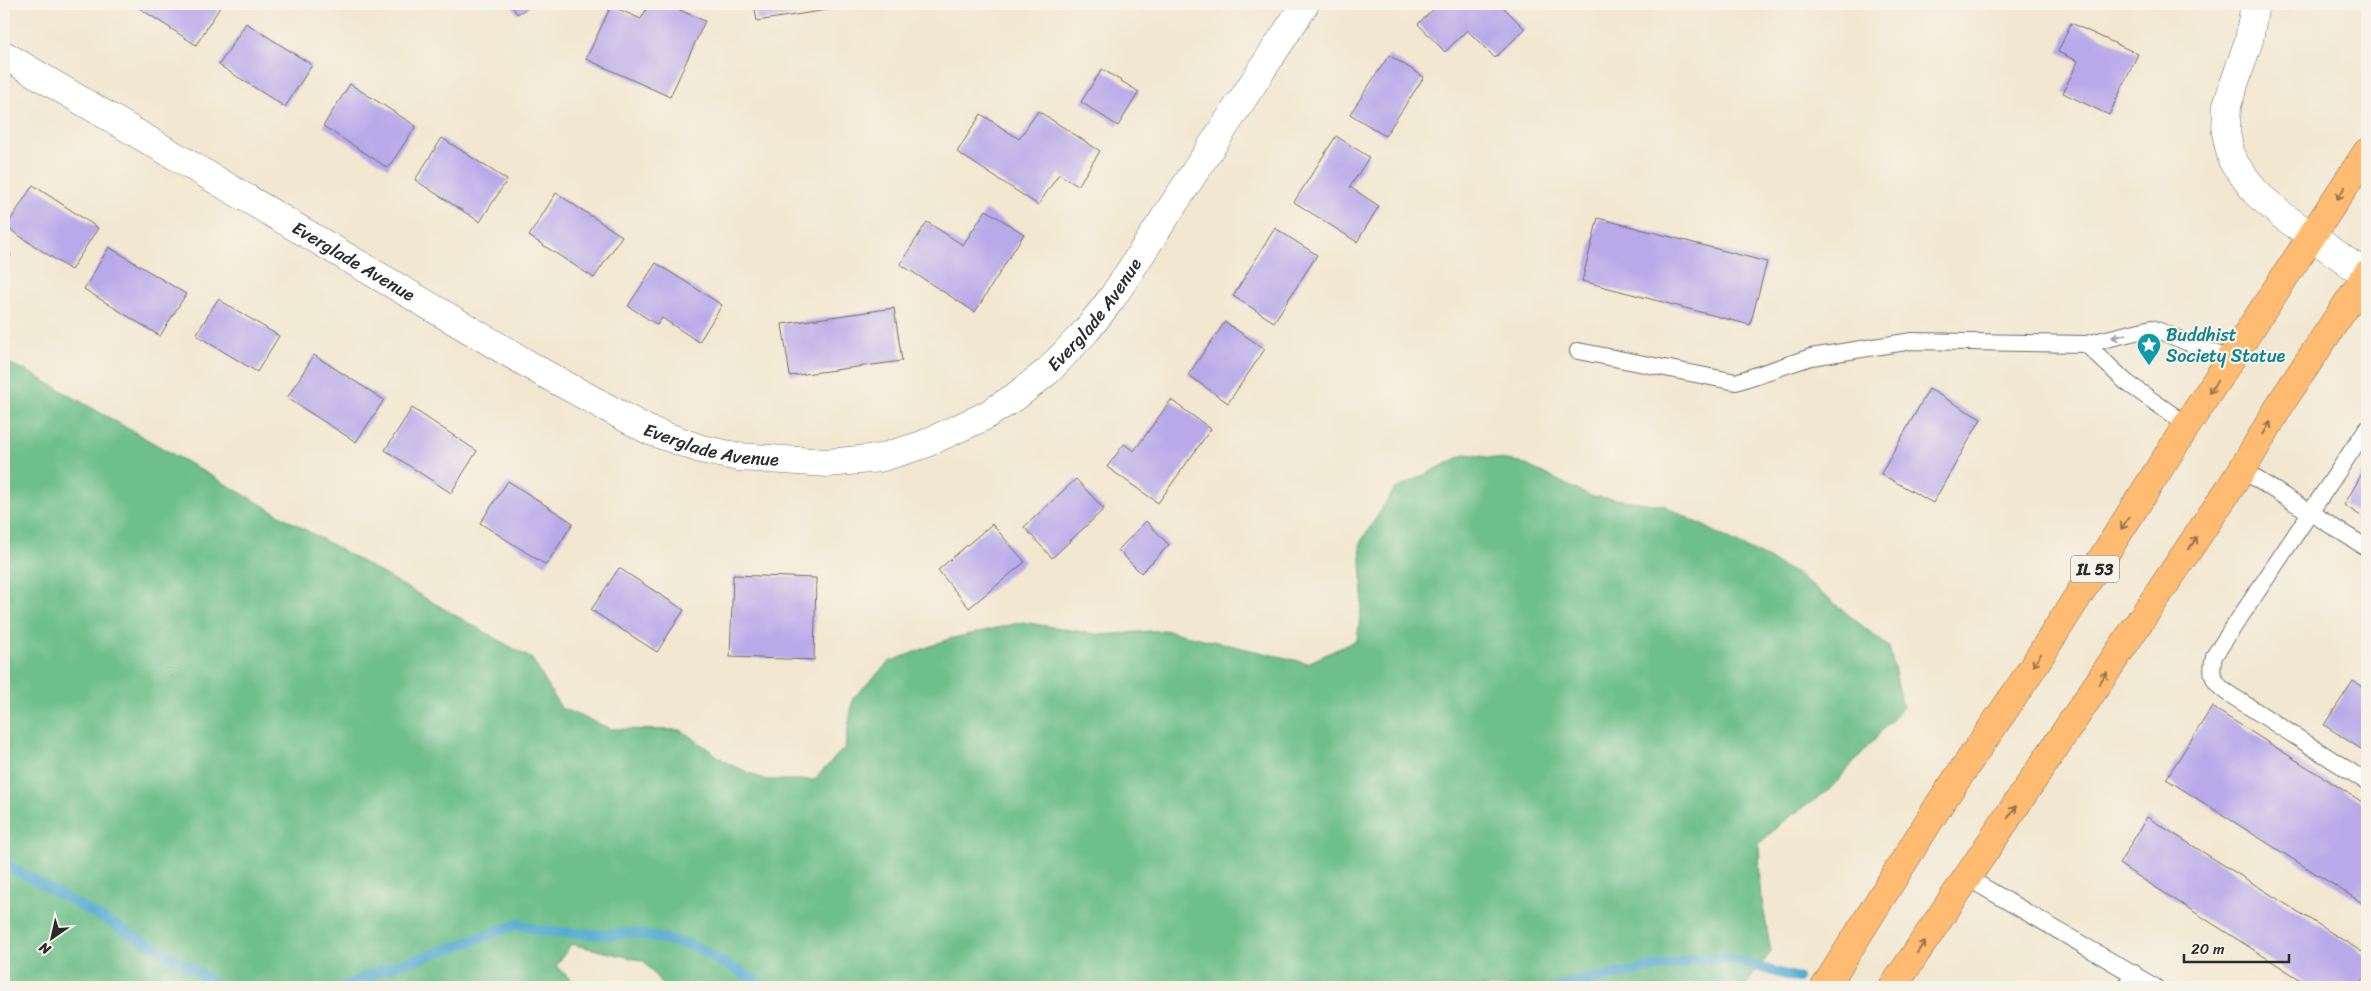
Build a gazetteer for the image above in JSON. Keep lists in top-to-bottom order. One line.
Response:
{"streets":{"main road":["IL 53"],"street":["Everglade Avenue"]},"places":{"place":["Buddhist Society Statue"]},"scale_bar":"20 m","north":"bottom left"}
